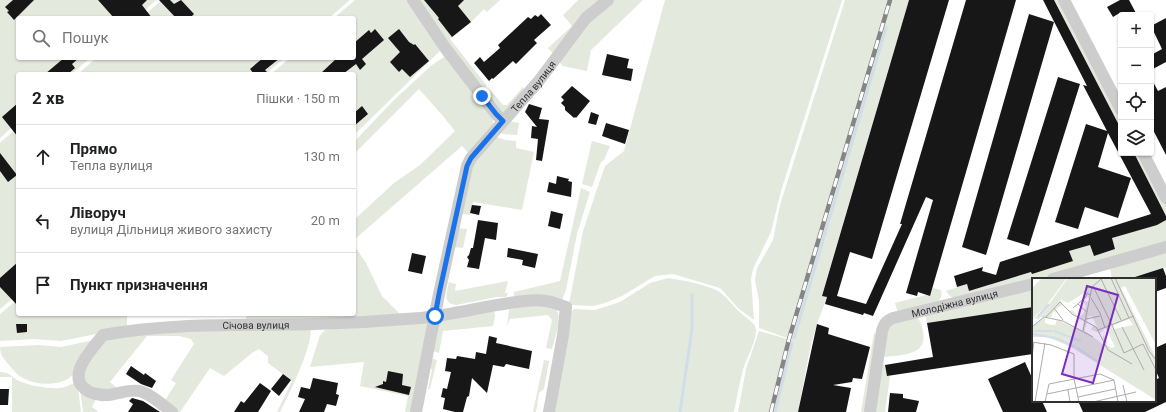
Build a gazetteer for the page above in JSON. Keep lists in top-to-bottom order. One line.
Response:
{"streets":{"street":["Тепла вулиця","Молодіжна вулиця","Січова вулиця"]},"crossings":[["Тепла вулиця","Січова вулиця"]],"page":{"map_buttons":["+","−"],"search":"Пошук","heading":["2 хв","Пішки · 150 m"],"list":[["Прямо","Тепла вулиця","130 m"],["Ліворуч","вулиця Дільниця живого захисту","20 m"],"Пункт призначення"]}}
